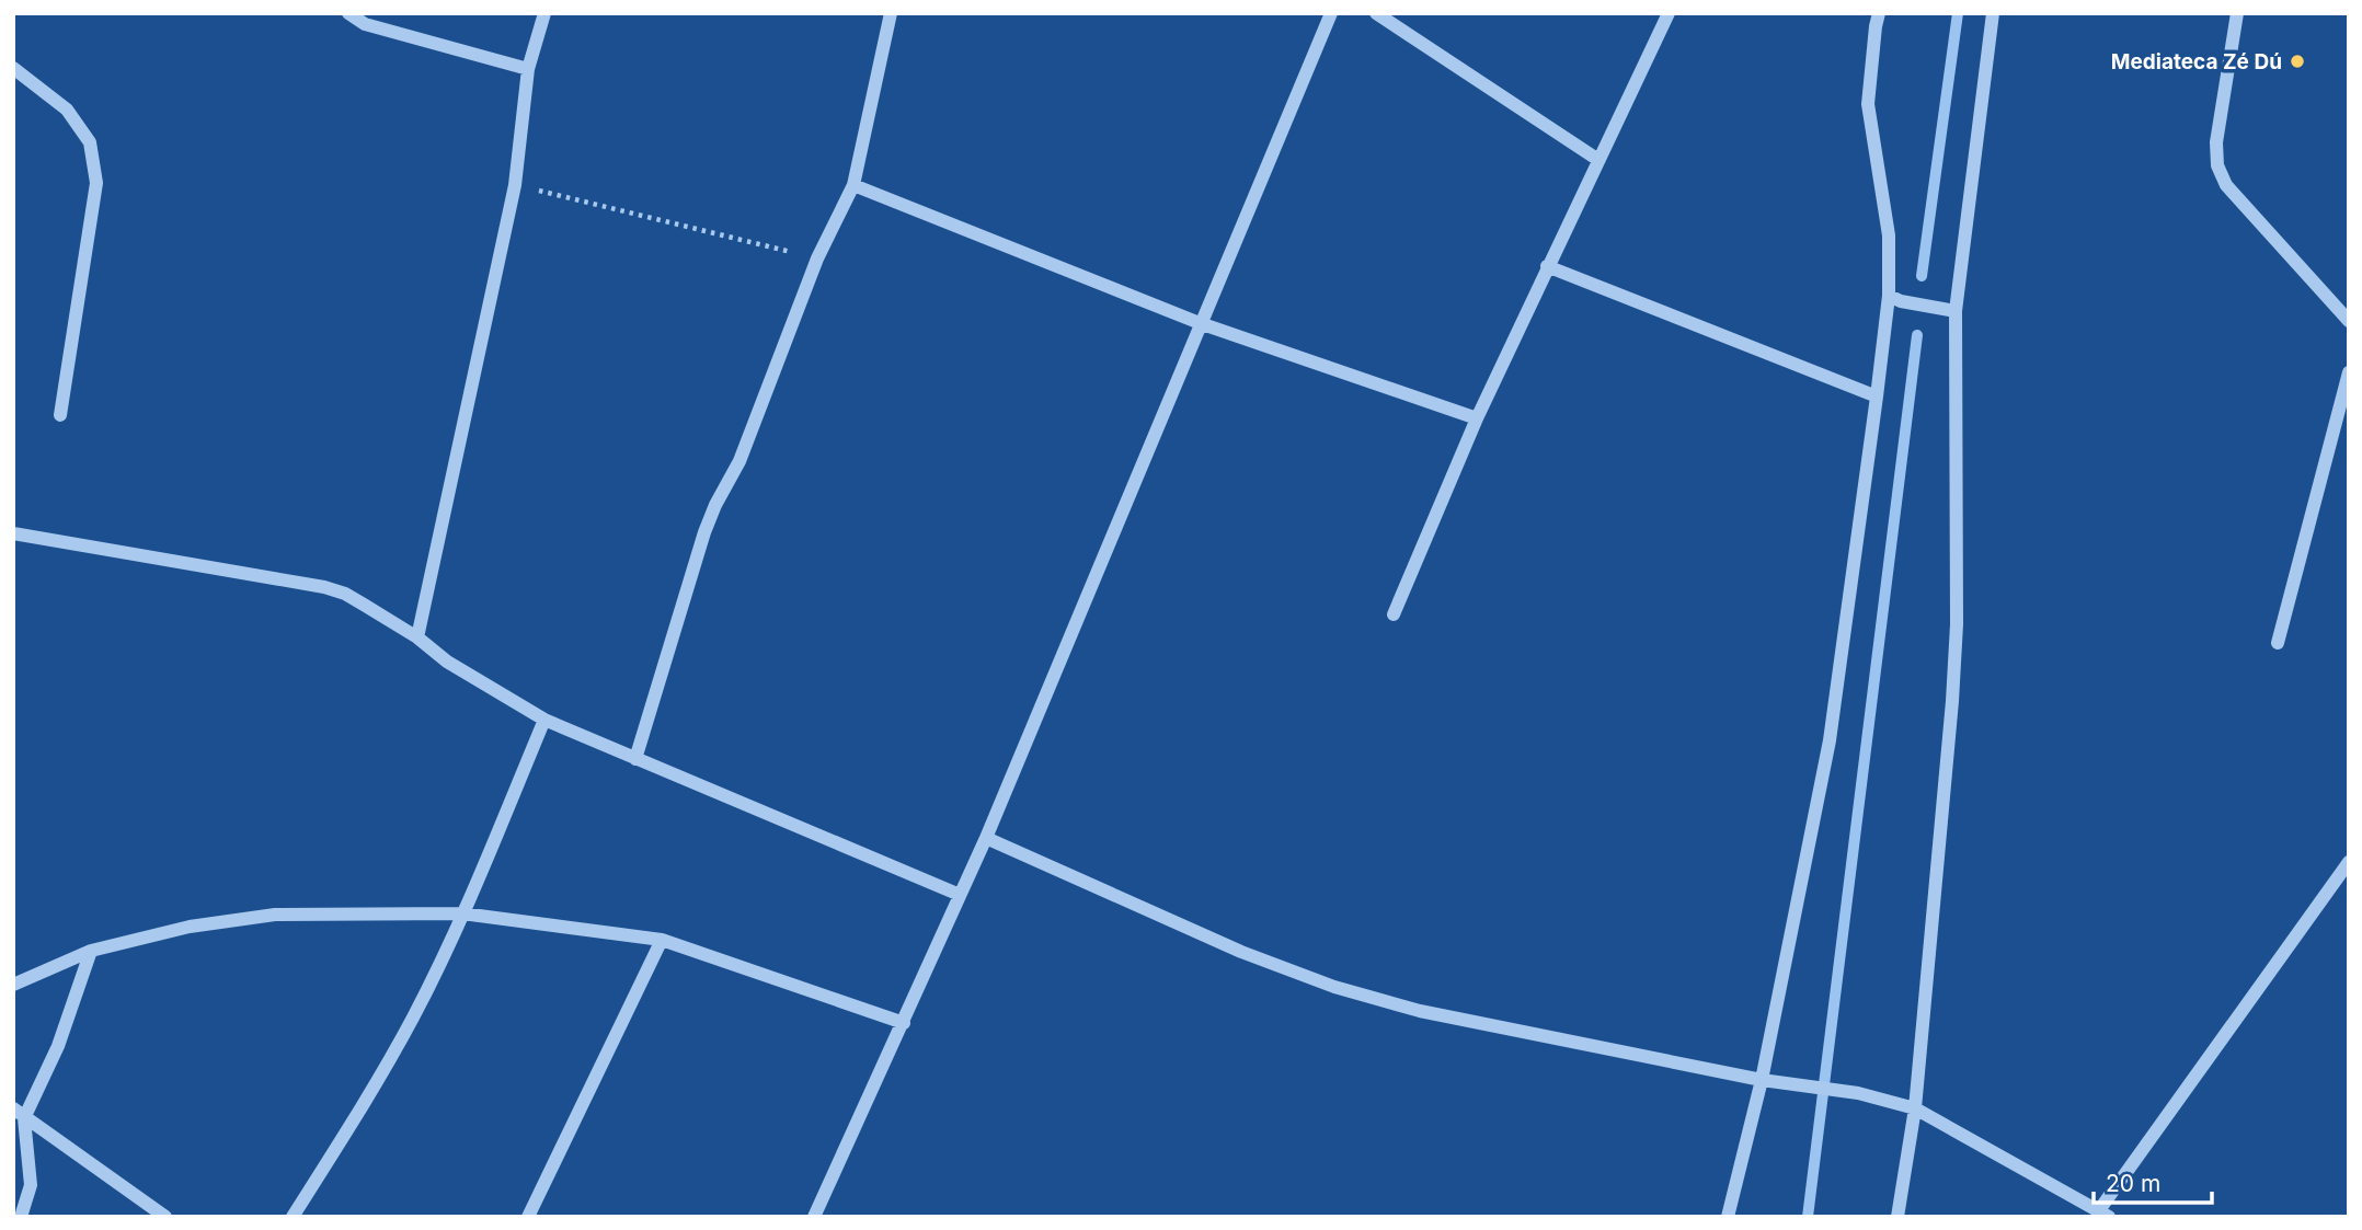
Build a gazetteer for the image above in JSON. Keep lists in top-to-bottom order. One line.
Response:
{"places":["Mediateca Zé Dú"],"scale_bar":"20 m"}
